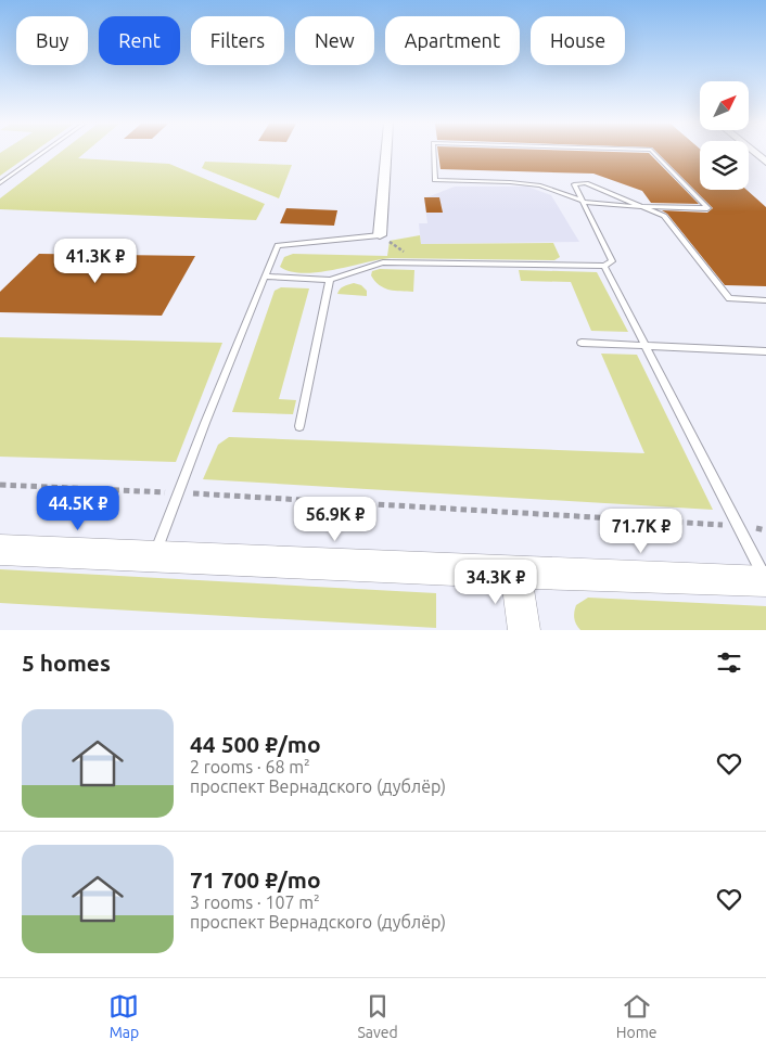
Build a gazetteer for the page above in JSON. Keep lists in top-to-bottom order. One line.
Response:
{"north":"top right","page":{"chip":["Buy","Rent","Filters","New","Apartment","House"],"price":["41.3K ₽","44.5K ₽","56.9K ₽","71.7K ₽","34.3K ₽"],"heading":"5 homes","list":[{"name":"44 500 ₽/mo","note":"2 rooms · 68 m² · проспект Вернадского (дублёр)"},{"name":"71 700 ₽/mo","note":"3 rooms · 107 m² · проспект Вернадского (дублёр)"}],"tabs":["Map","Saved","Home"]}}
